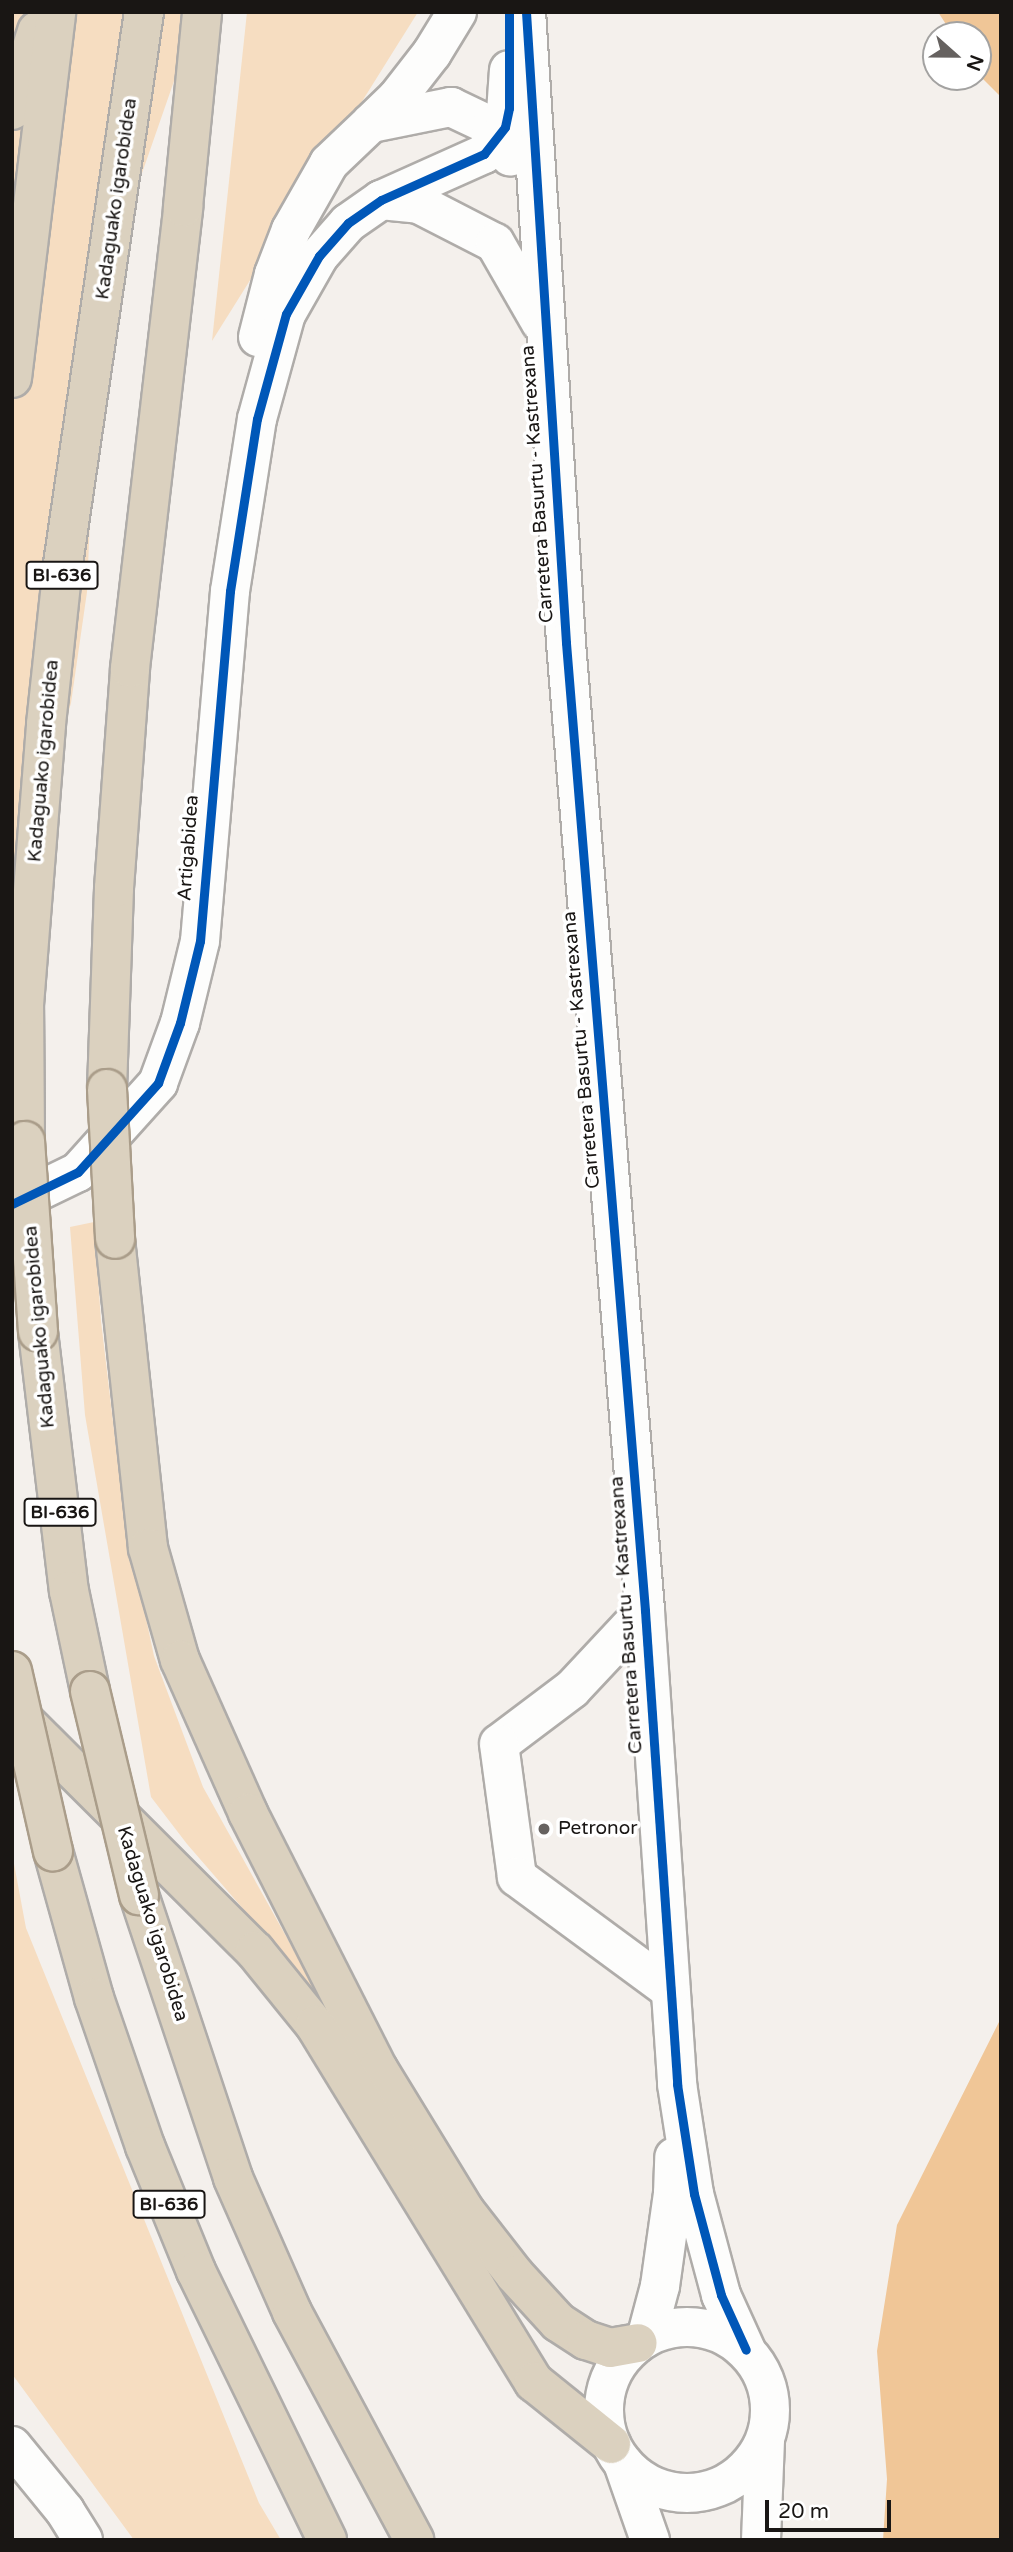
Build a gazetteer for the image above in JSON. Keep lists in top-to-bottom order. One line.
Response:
{"streets":{"highway":["Kadaguako igarobidea","BI-636"],"street":["Carretera Basurtu - Kastrexana","Artigabidea"]},"places":["Petronor"],"scale_bar":"20 m","north":"right"}
